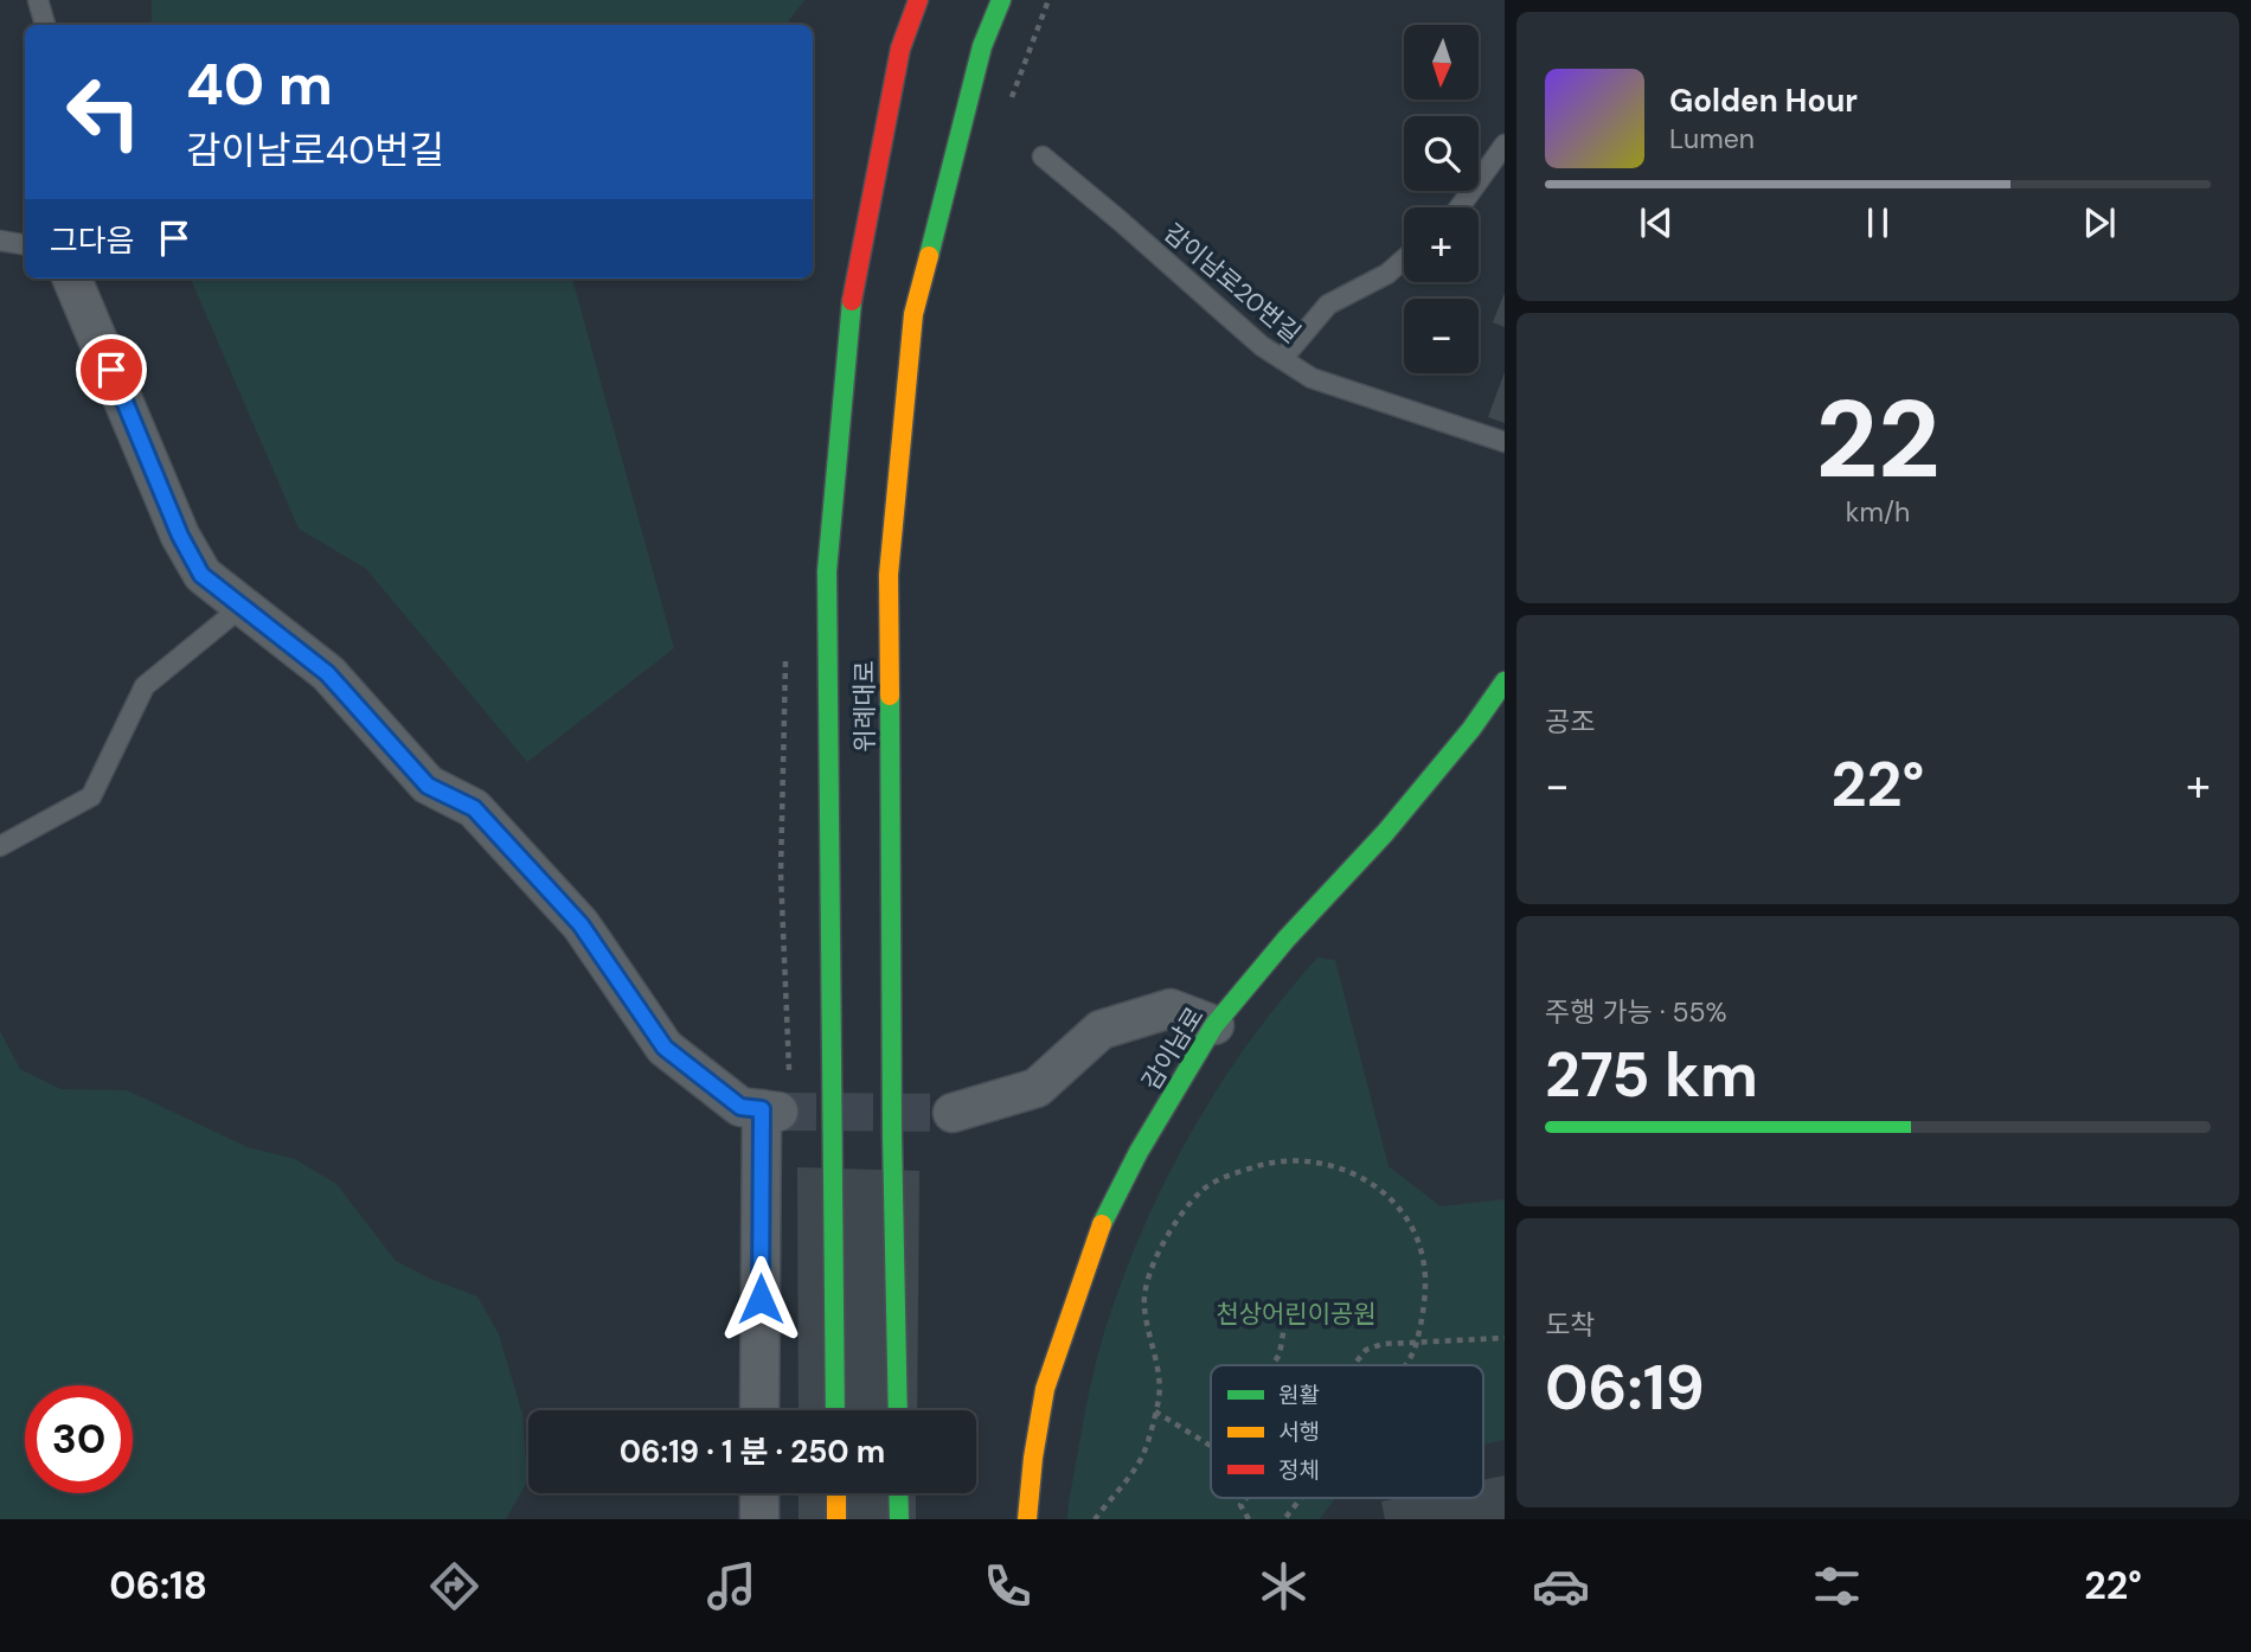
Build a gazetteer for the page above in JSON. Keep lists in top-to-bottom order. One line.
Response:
{"streets":{"main road":["위례대로","감이남로"],"lane":["감이남로20번길"]},"parks":["천상어린이공원"],"legend":["원활","서행","정체"],"north":"bottom","page":{"map_buttons":["+","−"],"turn":["40 m","감이남로40번길"],"song":["Golden Hour","Lumen"],"then":"그다음","tile":[["22","km/h"],"공조",["주행 가능 · 55%","275 km"],["도착","06:19"]],"heat":["−","22°","+"],"limit":"30","trip":"06:19 · 1 분 · 250 m","tabs":["06:18","22°"]}}
